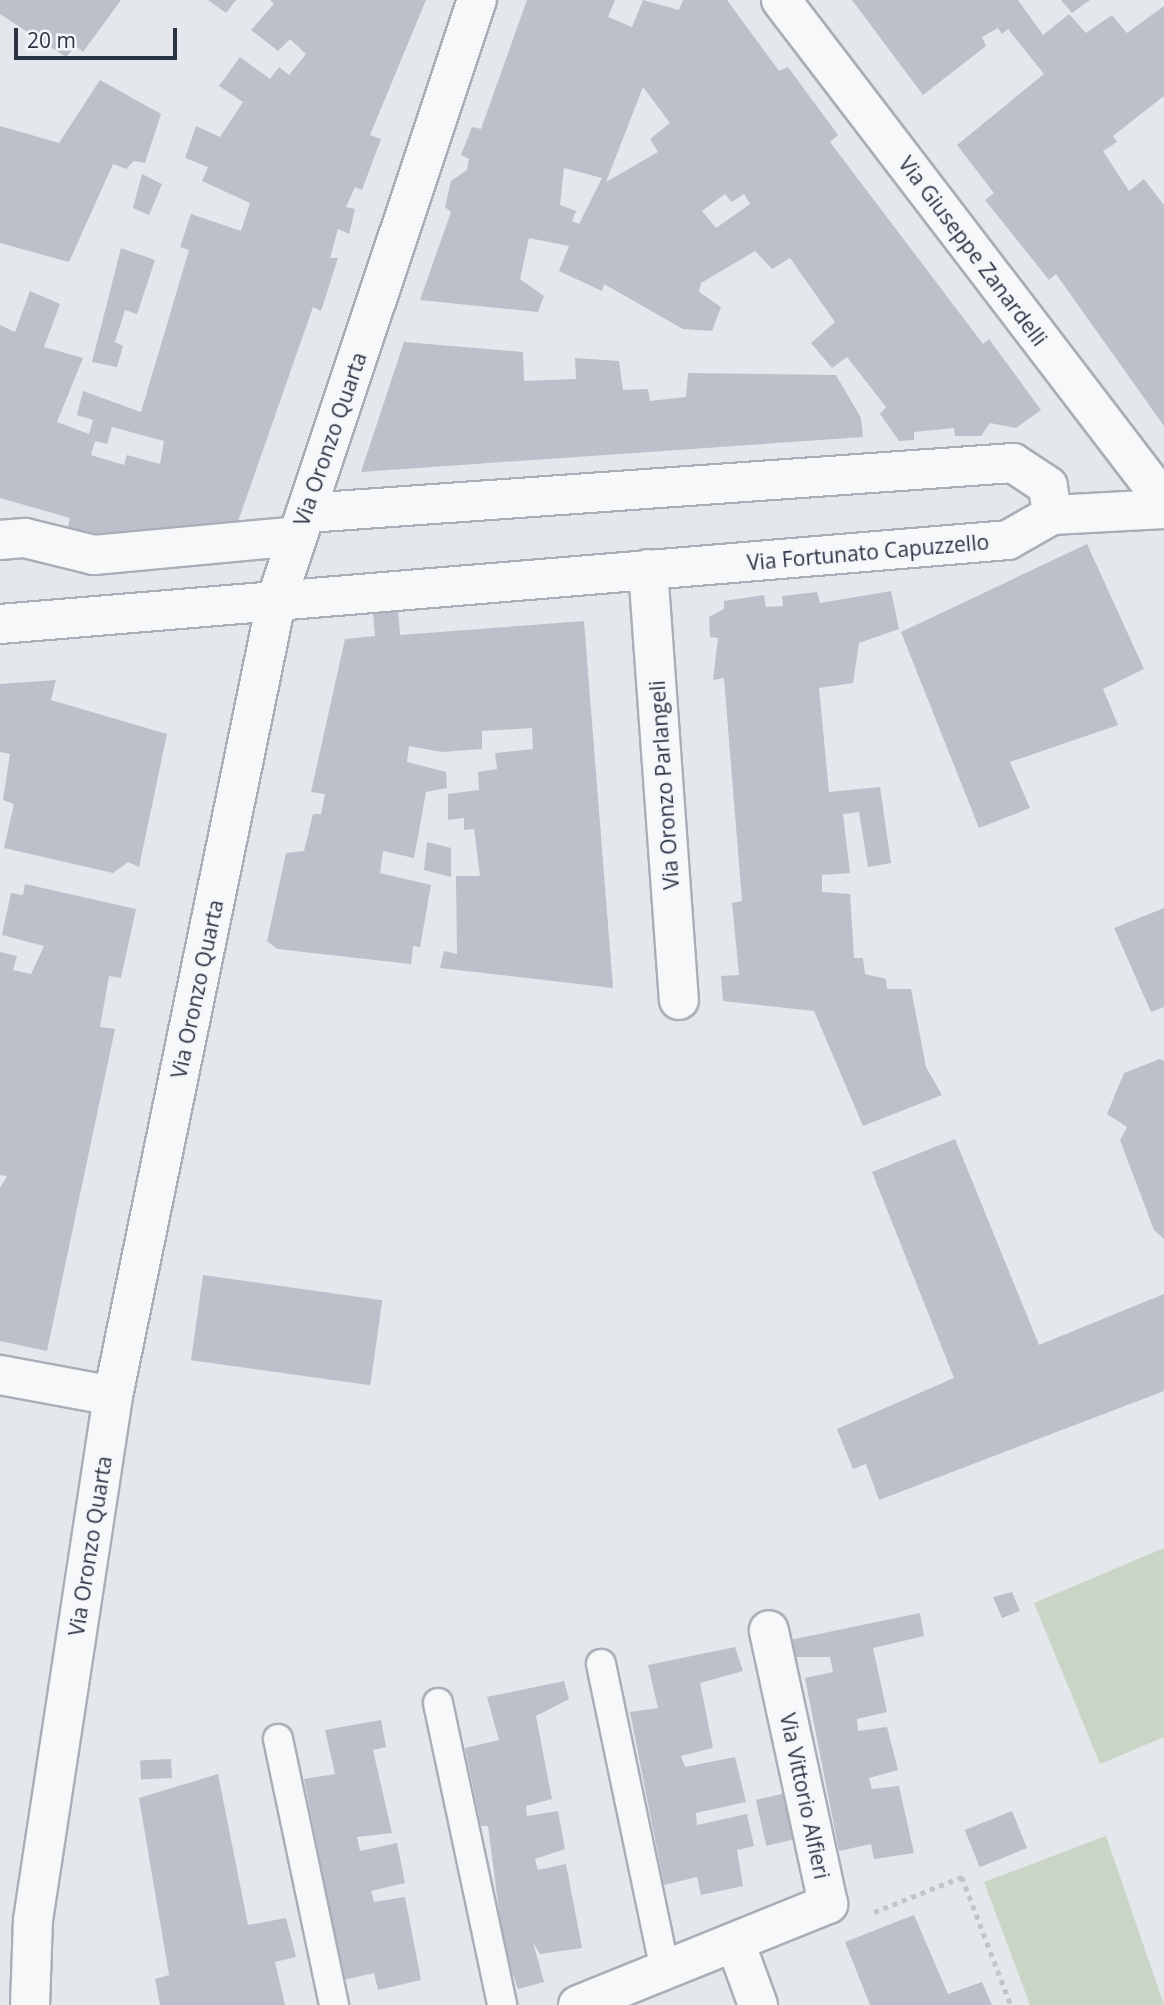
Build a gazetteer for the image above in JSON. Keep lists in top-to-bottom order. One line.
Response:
{"streets":{"street":["Via Giuseppe Zanardelli","Via Oronzo Quarta","Via Fortunato Capuzzello","Via Oronzo Parlangeli","Via Vittorio Alfieri"]},"crossings":[["Via Oronzo Quarta","Via Fortunato Capuzzello"],["Via Fortunato Capuzzello","Via Oronzo Parlangeli"]],"scale_bar":"20 m"}
